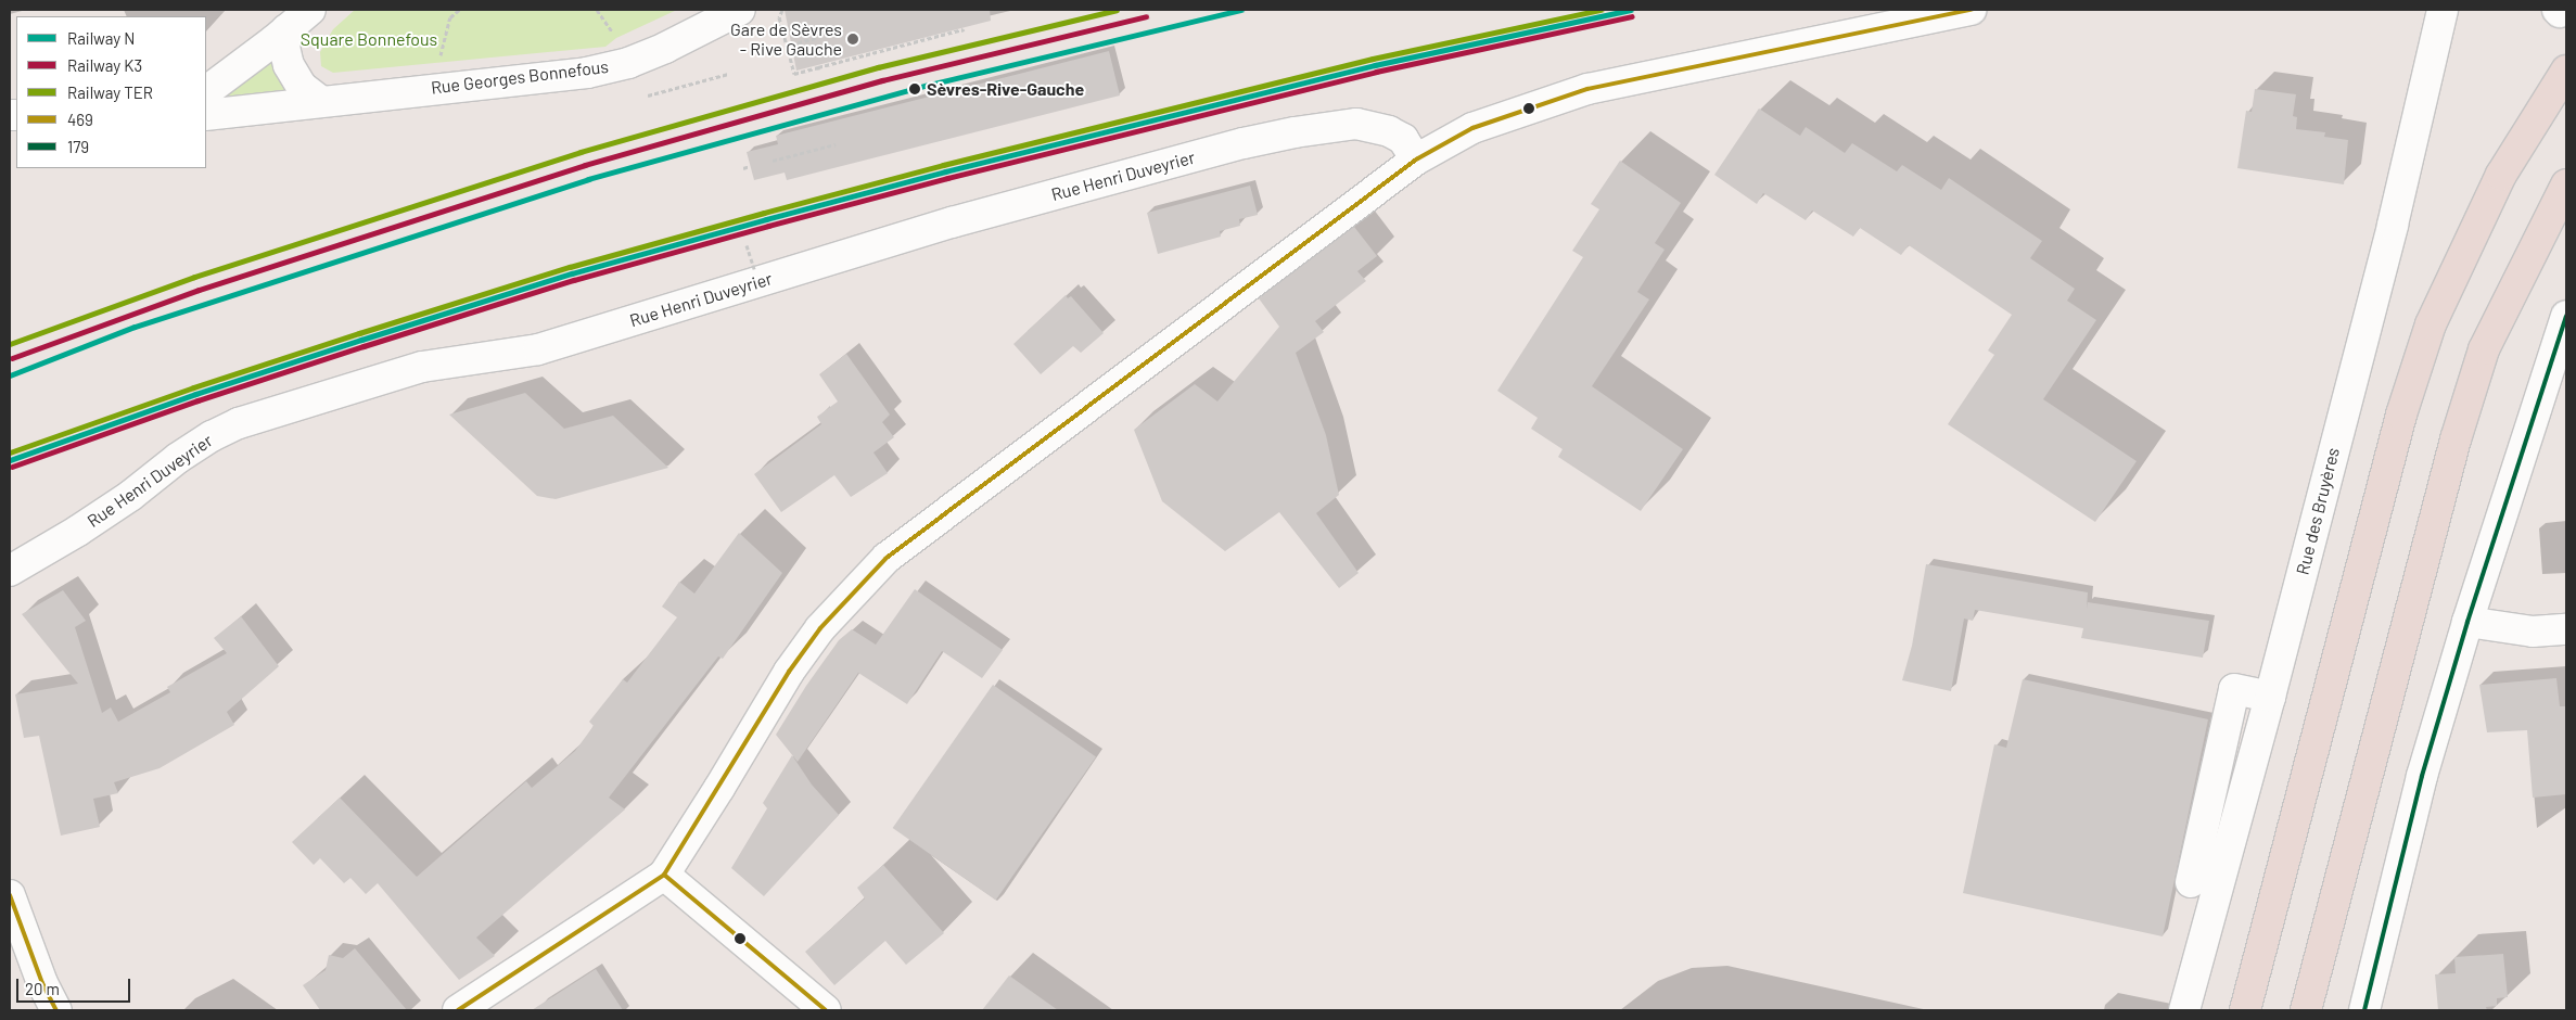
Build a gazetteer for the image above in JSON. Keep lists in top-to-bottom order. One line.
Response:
{"streets":{"street":["Rue Georges Bonnefous","Rue Henri Duveyrier","Rue des Bruyères"]},"parks":["Square Bonnefous"],"places":["Gare de Sèvres - Rive Gauche","Sèvres-Rive-Gauche"],"lines":["rail line N","rail line TER","transit line 469","rail line K3","transit line 179"],"legend":["Railway N","Railway K3","Railway TER","469","179"],"scale_bar":"20 m"}
